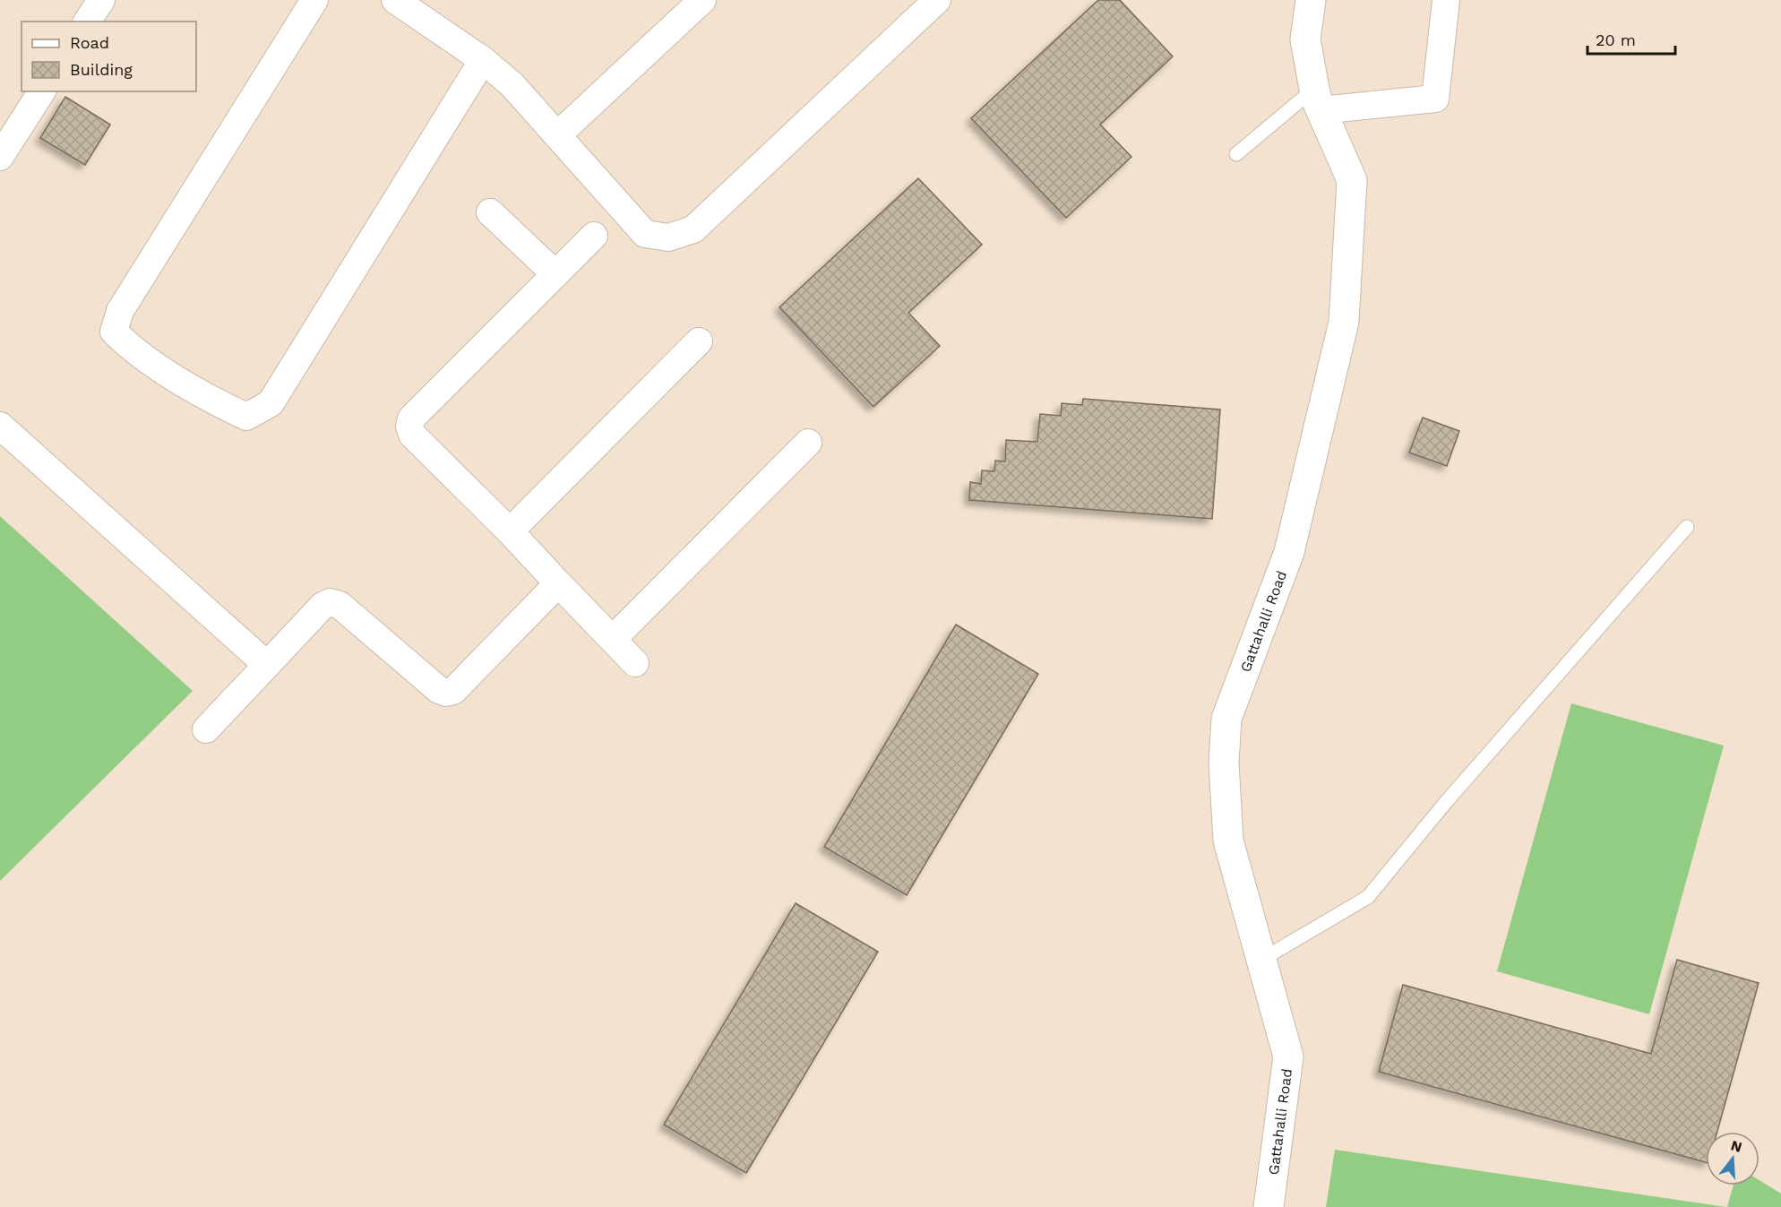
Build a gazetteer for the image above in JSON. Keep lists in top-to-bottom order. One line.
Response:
{"streets":{"main road":["Gattahalli Road"]},"legend":["Road","Building"],"scale_bar":"20 m","north":"top"}
